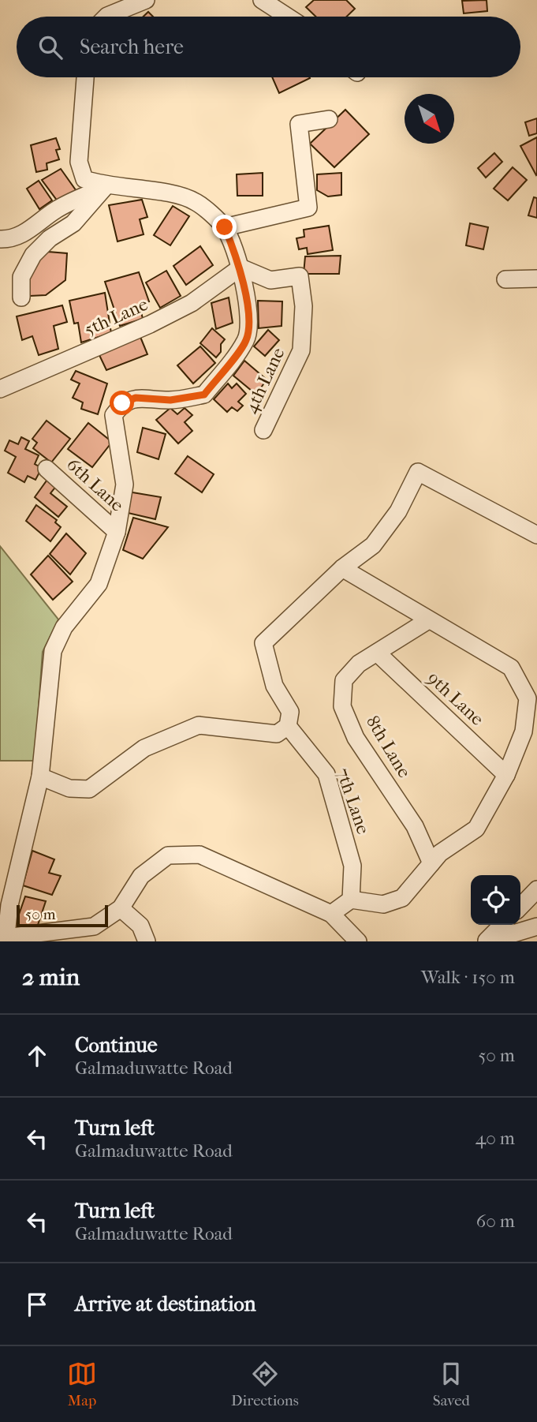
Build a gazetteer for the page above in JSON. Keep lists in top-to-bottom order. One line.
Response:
{"streets":{"street":["5th Lane","4th Lane","6th Lane","9th Lane","8th Lane","7th Lane"]},"crossings":[["5th Lane","4th Lane"],["9th Lane","8th Lane"]],"scale_bar":"50 m","north":"bottom right","page":{"search":"Search here","scale":"50 m","heading":["2 min","Walk · 150 m"],"list":[["Continue","Galmaduwatte Road","50 m"],["Turn left","Galmaduwatte Road","40 m"],["Turn left","Galmaduwatte Road","60 m"],"Arrive at destination"],"nav":["Map","Directions","Saved"]}}
